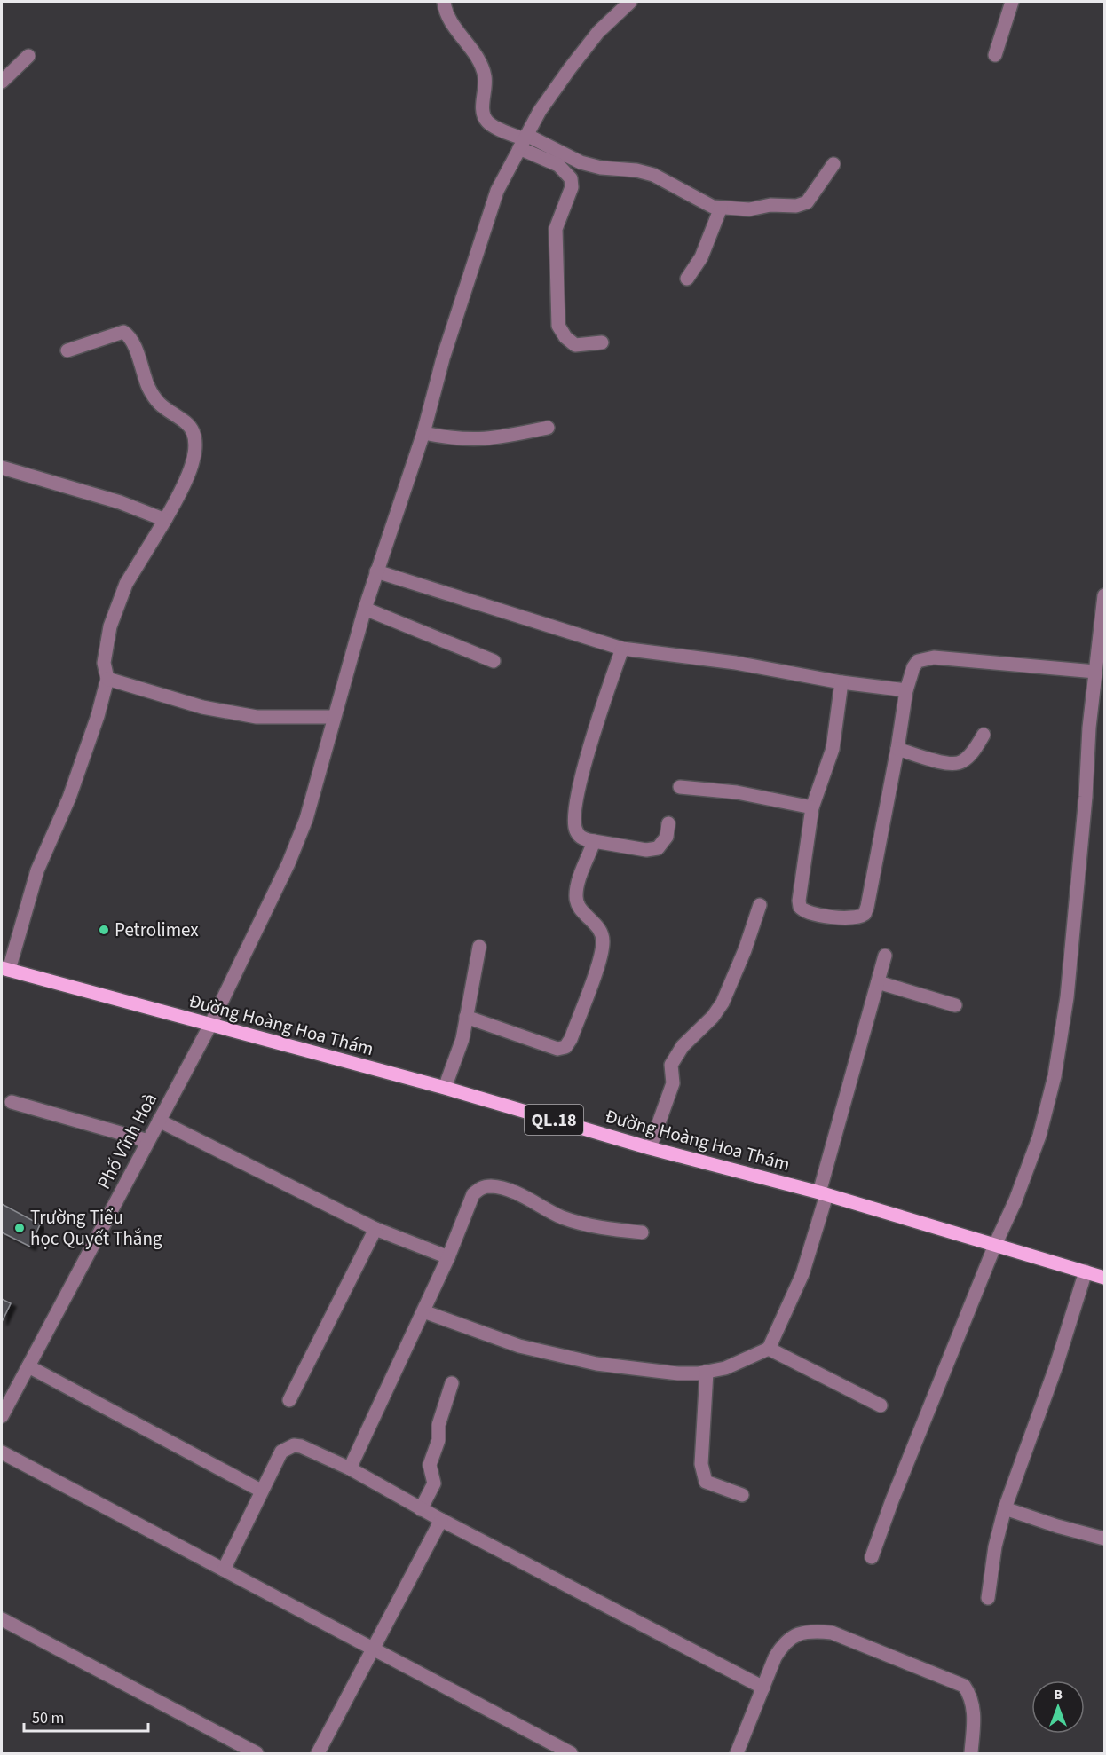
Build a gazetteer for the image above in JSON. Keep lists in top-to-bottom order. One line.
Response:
{"streets":{"main road":["Đường Hoàng Hoa Thám","QL.18"],"street":["Phố Vĩnh Hoà"]},"crossings":[["Đường Hoàng Hoa Thám","Phố Vĩnh Hoà"]],"places":["Petrolimex","Trường Tiểu học Quyết Thắng"],"scale_bar":"50 m","north":"top"}
